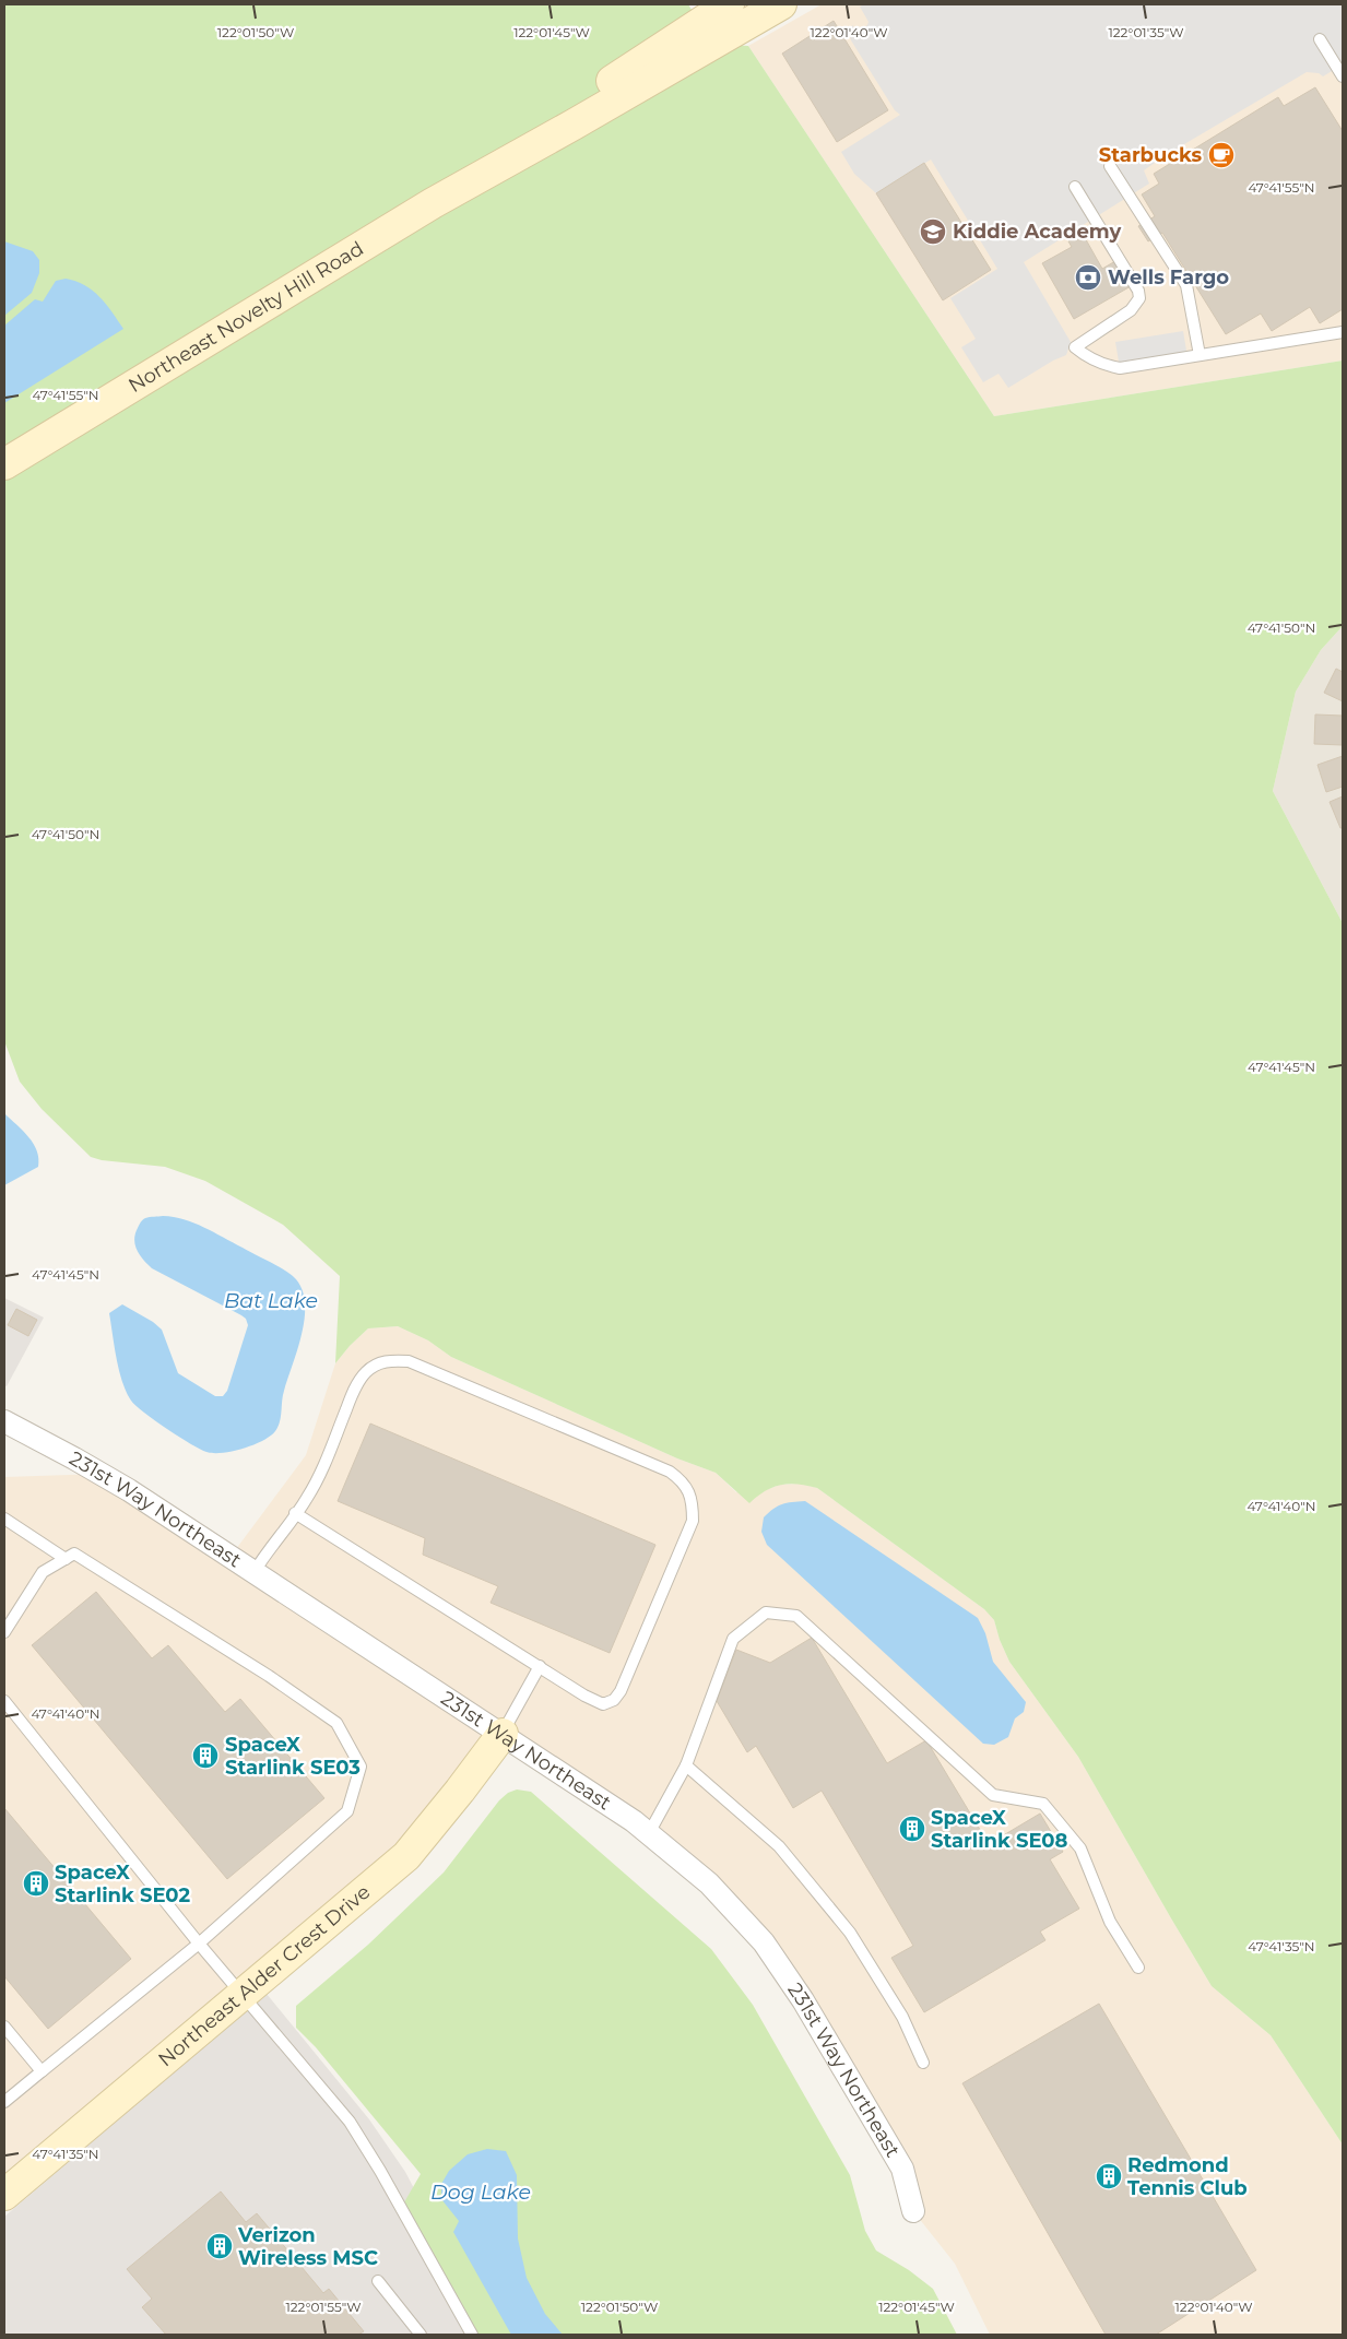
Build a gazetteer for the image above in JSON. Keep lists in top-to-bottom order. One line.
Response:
{"streets":{"main road":["Northeast Novelty Hill Road","Northeast Alder Crest Drive"],"street":["231st Way Northeast"]},"crossings":[["231st Way Northeast","Northeast Alder Crest Drive"]],"water":["Bat Lake","Dog Lake"],"places":{"cafe":["Starbucks"],"school or university":["Kiddie Academy"],"bank":["Wells Fargo"],"building":["SpaceX Starlink SE03","SpaceX Starlink SE08","SpaceX Starlink SE02","Redmond Tennis Club","Verizon Wireless MSC"]},"coordinates":["122°01'50\"W","122°01'45\"W","122°01'40\"W","122°01'35\"W","47°41'55\"N","47°41'50\"N","47°41'45\"N","47°41'40\"N","47°41'35\"N","122°01'55\"W"]}
